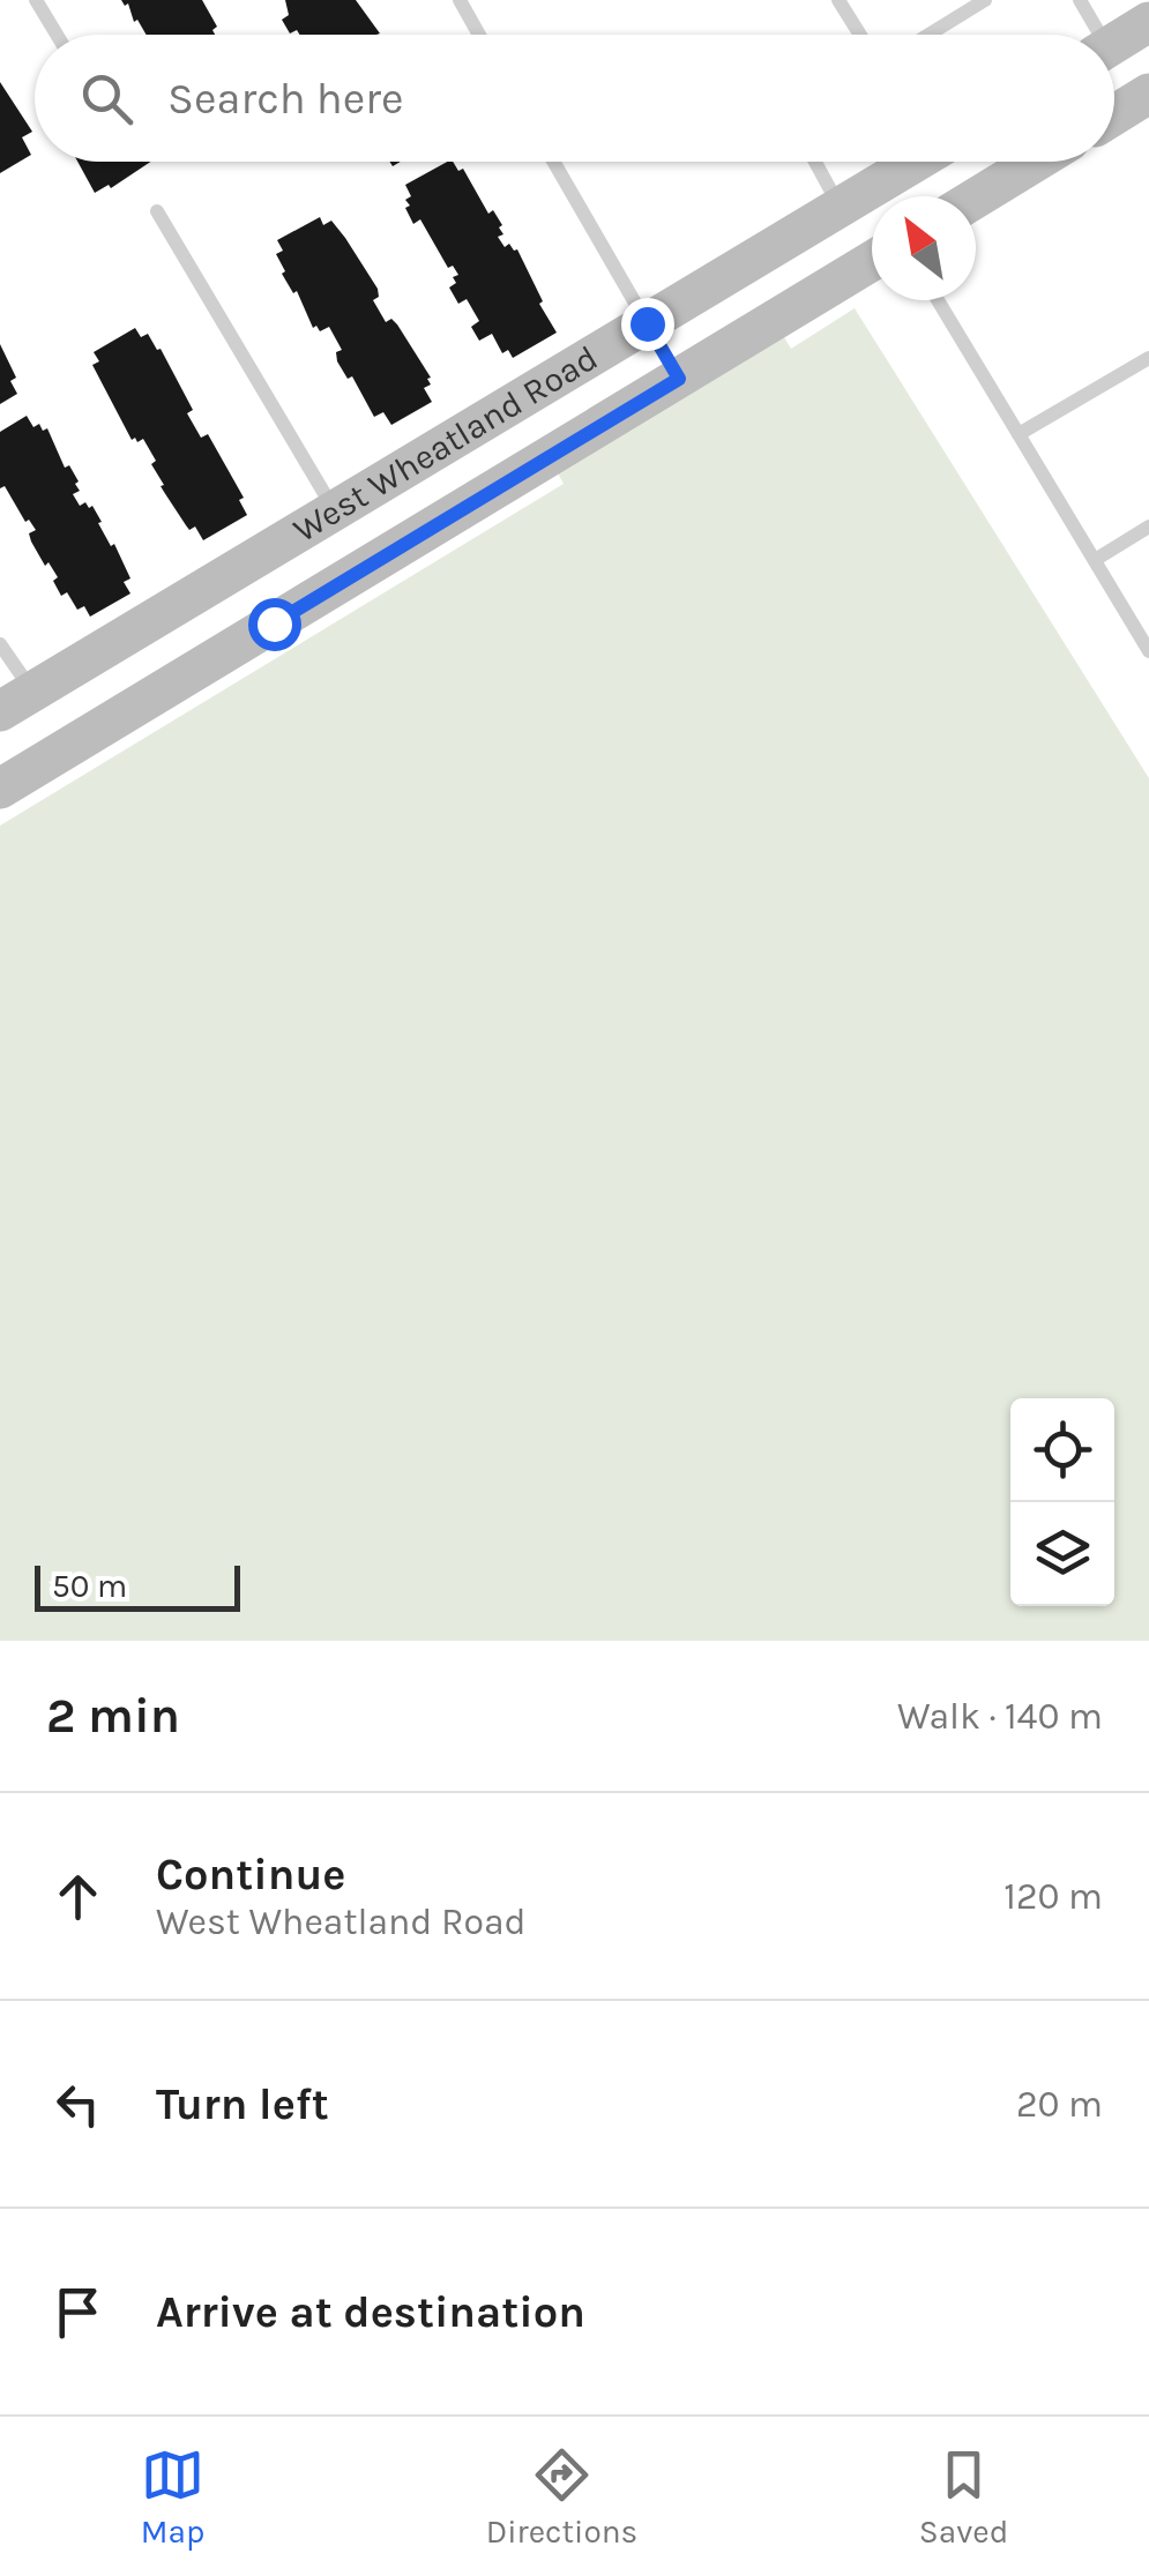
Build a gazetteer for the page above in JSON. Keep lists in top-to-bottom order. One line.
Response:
{"streets":{"main road":["West Wheatland Road"]},"scale_bar":"50 m","north":"top left","page":{"search":"Search here","scale":"50 m","heading":["2 min","Walk · 140 m"],"list":[["Continue","West Wheatland Road","120 m"],["Turn left","20 m"],"Arrive at destination"],"nav":["Map","Directions","Saved"]}}
